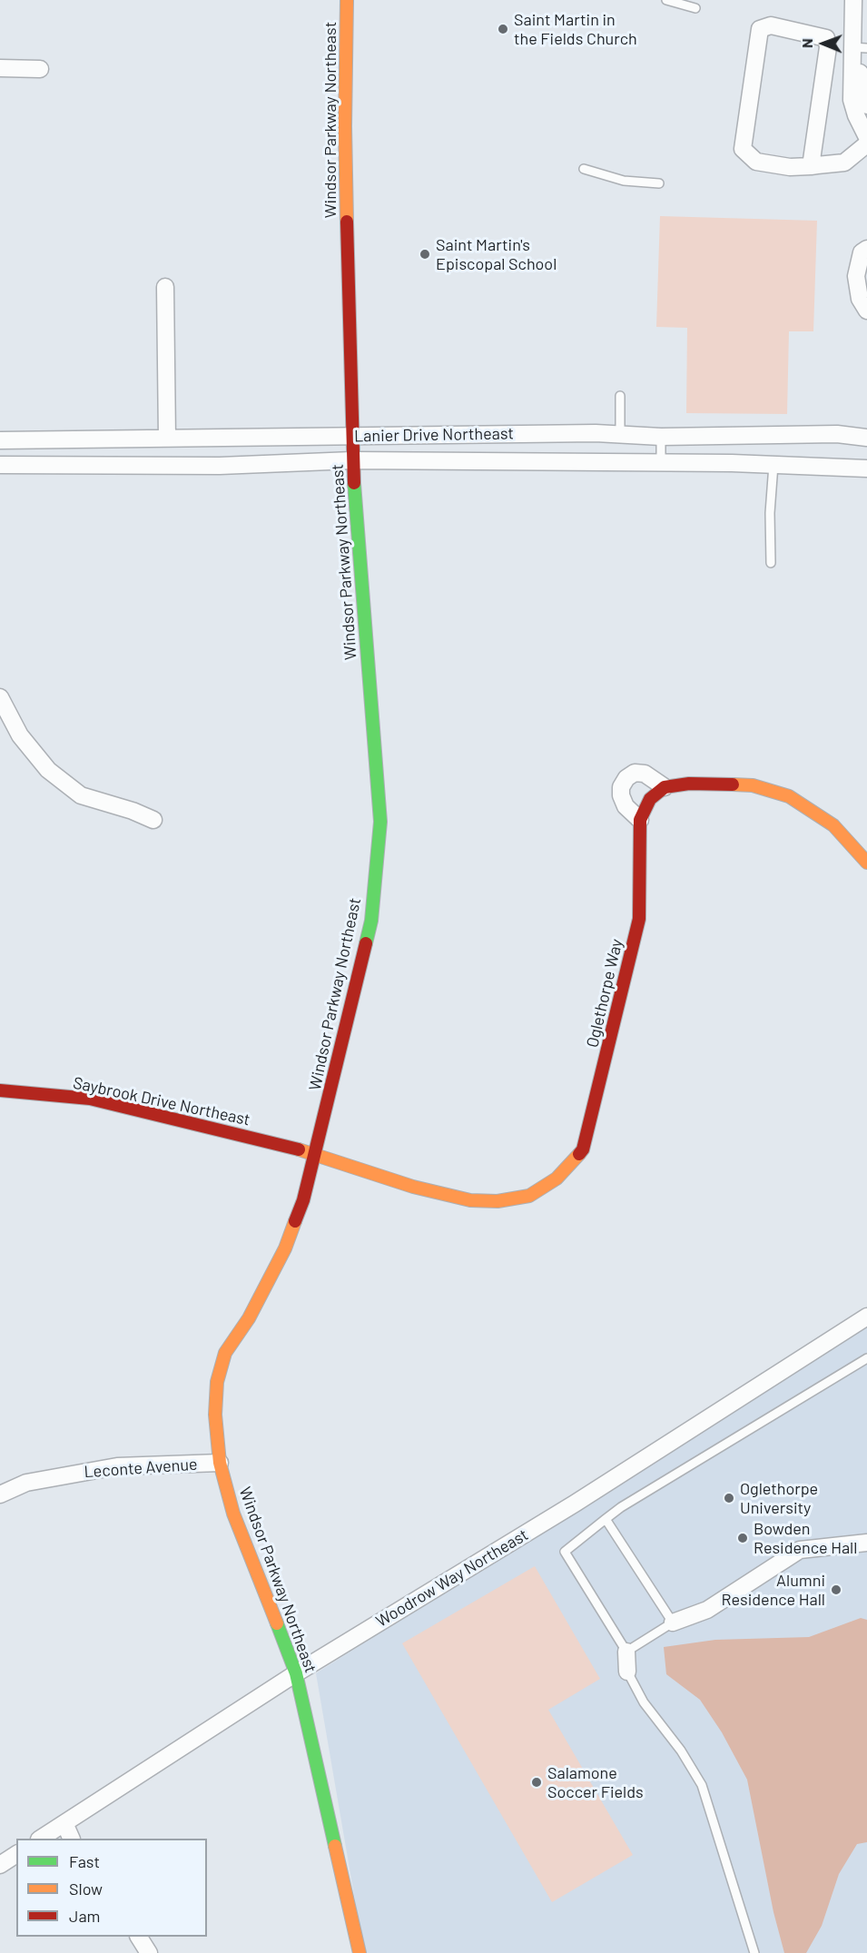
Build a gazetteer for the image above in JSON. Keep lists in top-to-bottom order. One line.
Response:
{"streets":{"street":["Windsor Parkway Northeast","Lanier Drive Northeast","Oglethorpe Way","Saybrook Drive Northeast","Leconte Avenue","Woodrow Way Northeast"]},"crossings":[["Windsor Parkway Northeast","Lanier Drive Northeast"],["Windsor Parkway Northeast","Oglethorpe Way"],["Windsor Parkway Northeast","Saybrook Drive Northeast"],["Windsor Parkway Northeast","Leconte Avenue"],["Windsor Parkway Northeast","Woodrow Way Northeast"],["Oglethorpe Way","Saybrook Drive Northeast"]],"places":["Saint Martin in the Fields Church","Saint Martin's Episcopal School","Oglethorpe University","Bowden Residence Hall","Alumni Residence Hall","Salamone Soccer Fields"],"legend":["Fast","Slow","Jam"],"north":"left"}
